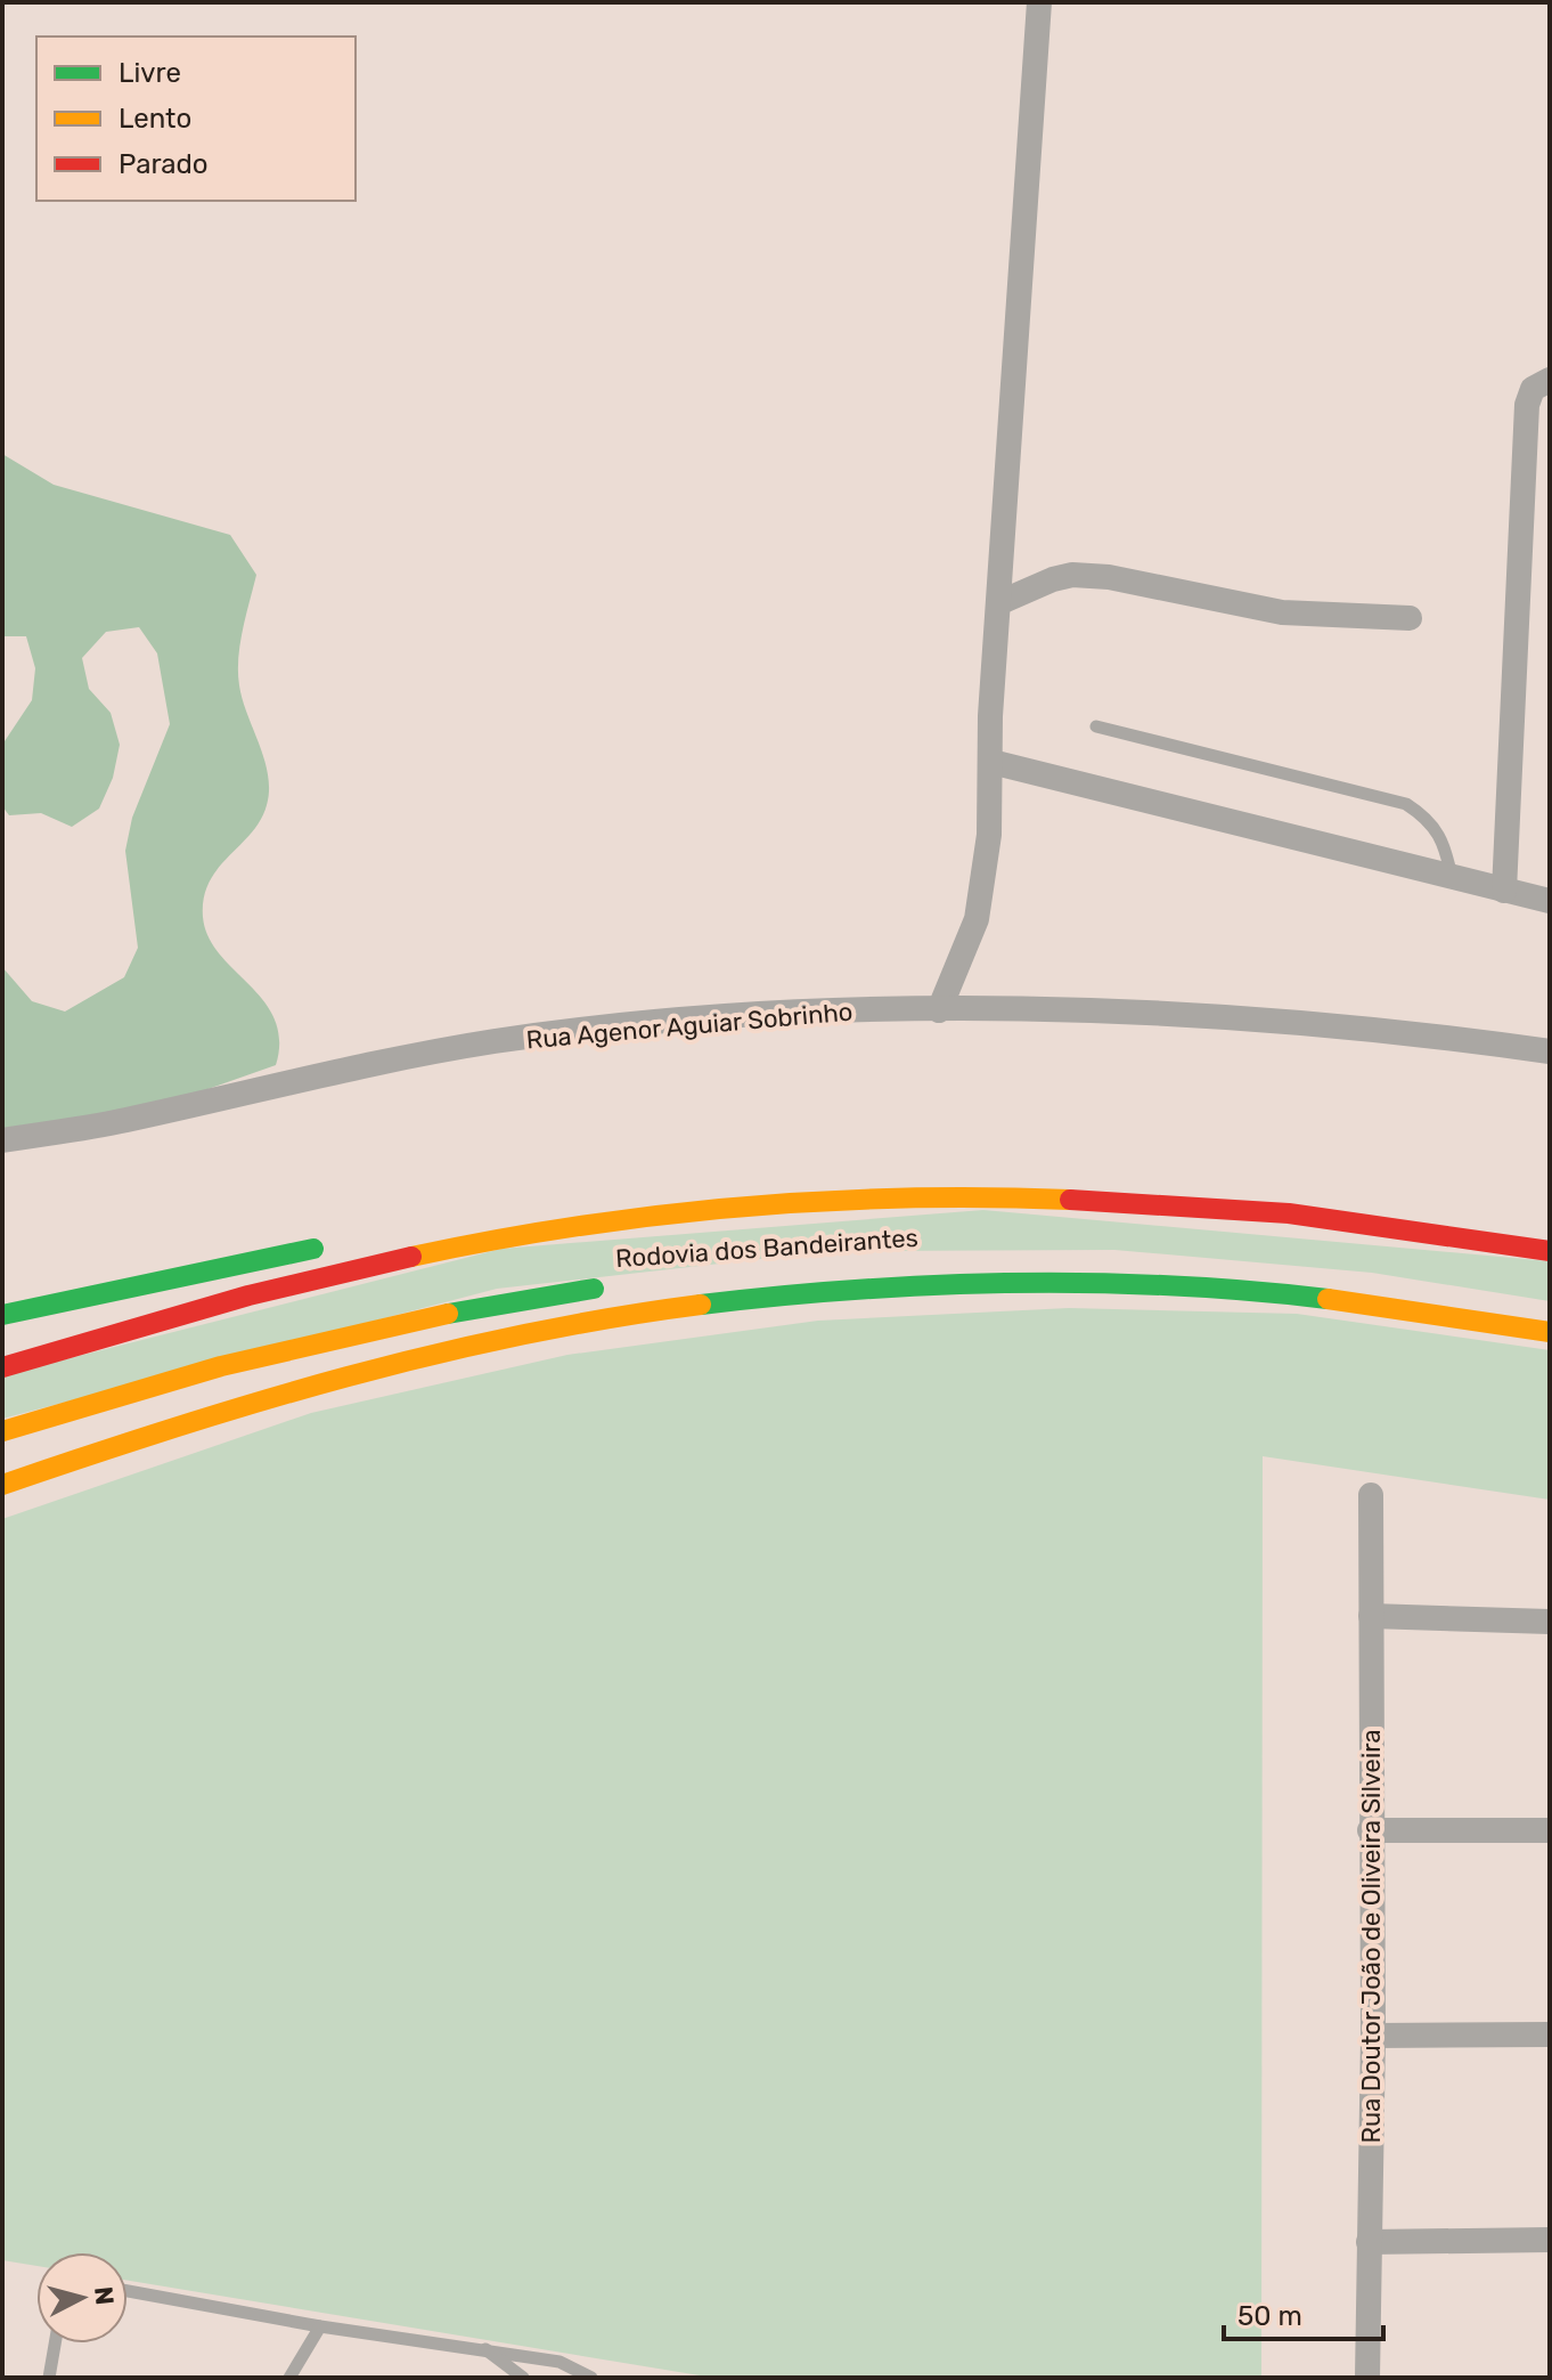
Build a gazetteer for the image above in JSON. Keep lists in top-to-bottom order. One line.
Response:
{"streets":{"highway":["Rodovia dos Bandeirantes"],"street":["Rua Agenor Aguiar Sobrinho","Rua Doutor João de Oliveira Silveira"]},"legend":["Livre","Lento","Parado"],"scale_bar":"50 m","north":"right"}
